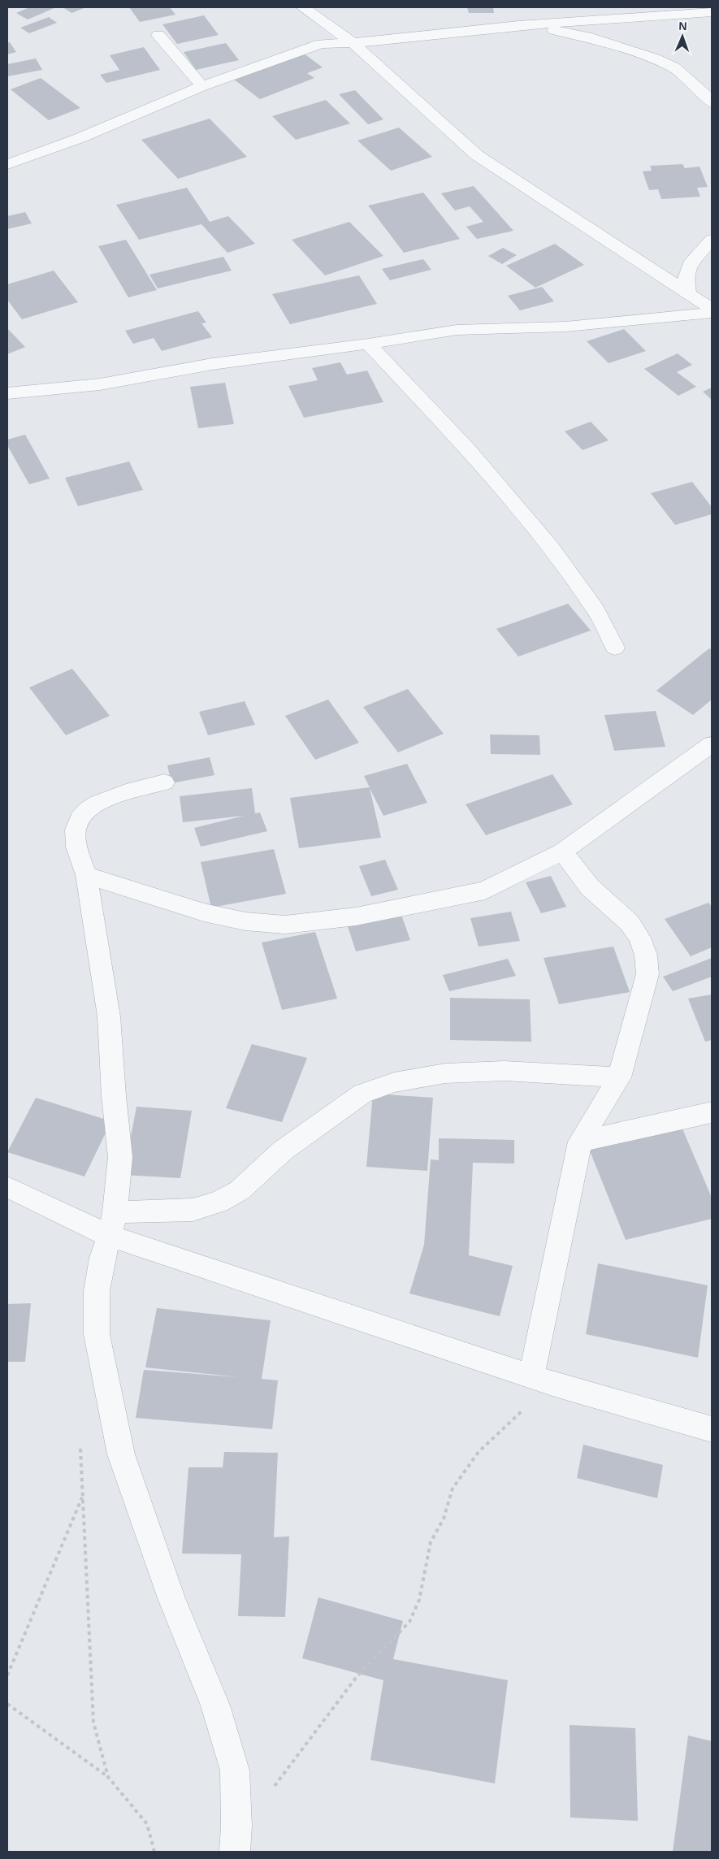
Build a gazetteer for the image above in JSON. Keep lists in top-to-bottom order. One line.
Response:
{"north":"top"}
